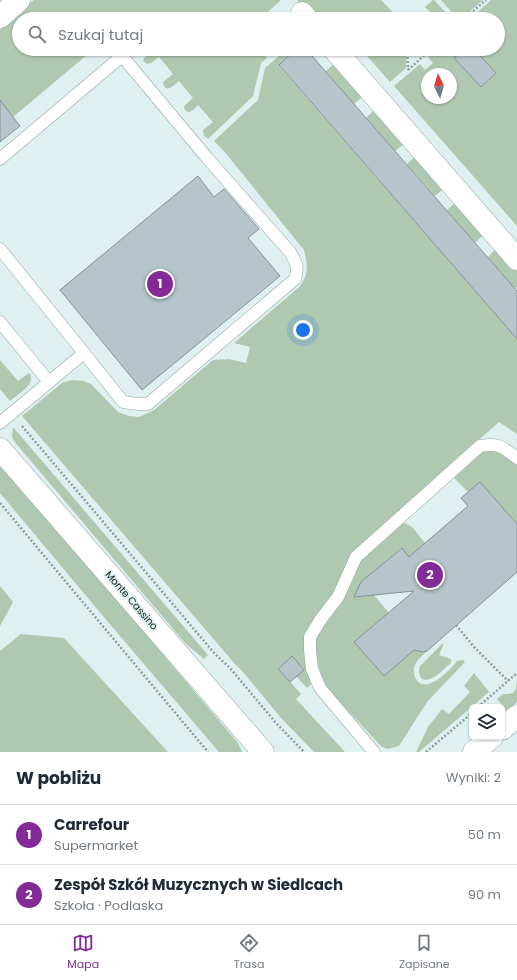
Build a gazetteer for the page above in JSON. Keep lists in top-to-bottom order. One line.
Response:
{"streets":{"main road":["Monte Cassino"]},"north":"top","page":{"search":"Szukaj tutaj","pins":["1","2"],"heading":["W pobliżu","Wyniki: 2"],"list":[{"mark":"1","name":"Carrefour","note":"Supermarket","value":"50 m"},{"mark":"2","name":"Zespół Szkół Muzycznych w Siedlcach","note":"Szkoła · Podlaska","value":"90 m"}],"nav":["Mapa","Trasa","Zapisane"]}}
